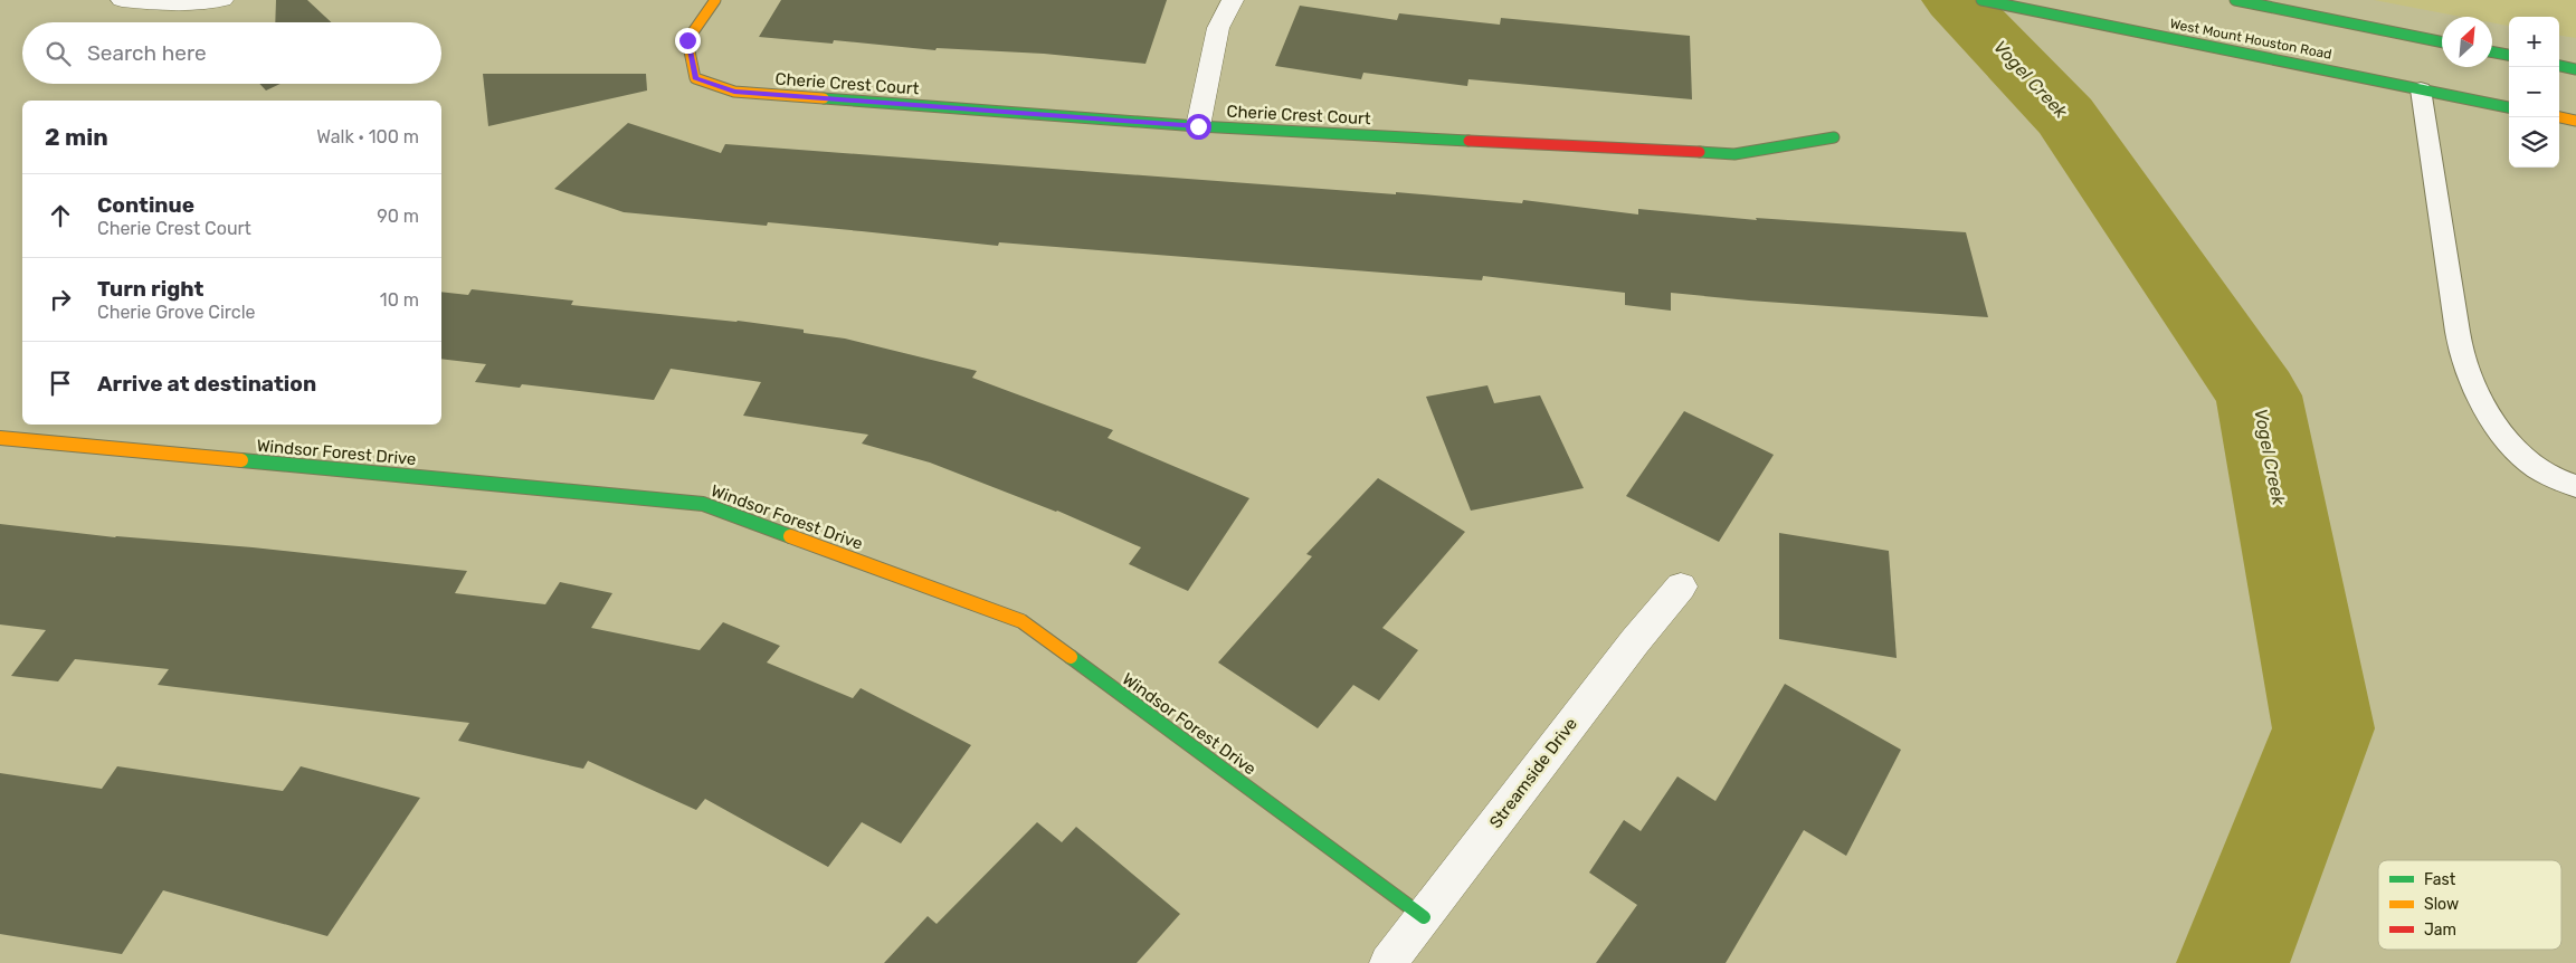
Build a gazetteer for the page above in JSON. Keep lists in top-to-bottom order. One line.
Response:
{"streets":{"street":["West Mount Houston Road","Cherie Crest Court","Windsor Forest Drive","Streamside Drive"]},"crossings":[["Windsor Forest Drive","Streamside Drive"]],"water":["Vogel Creek"],"legend":["Fast","Slow","Jam"],"north":"top right","page":{"map_buttons":["+","−"],"search":"Search here","heading":["2 min","Walk · 100 m"],"list":[["Continue","Cherie Crest Court","90 m"],["Turn right","Cherie Grove Circle","10 m"],"Arrive at destination"]}}
